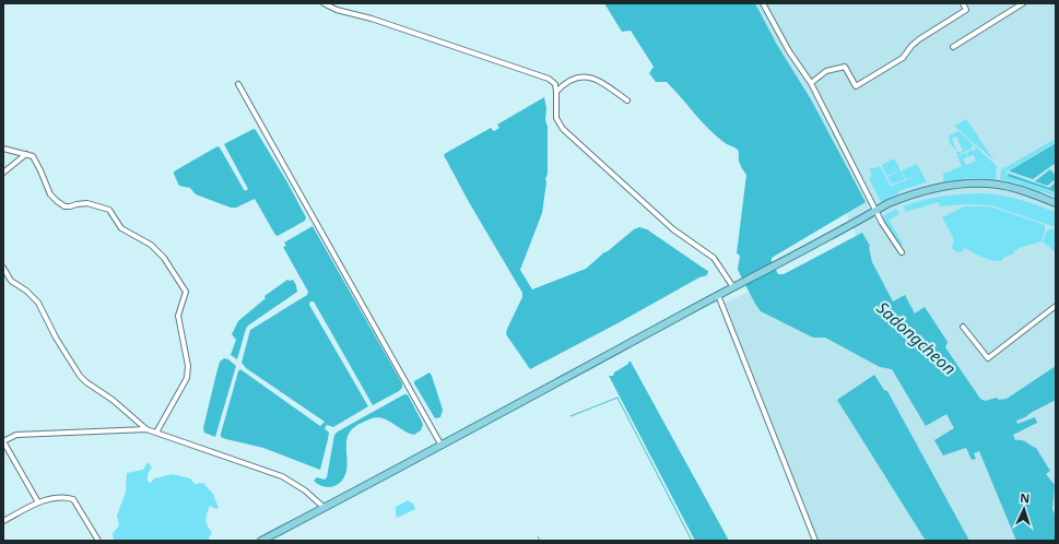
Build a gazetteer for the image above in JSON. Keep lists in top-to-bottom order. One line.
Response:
{"water":["Sadongcheon"],"north":"top"}
